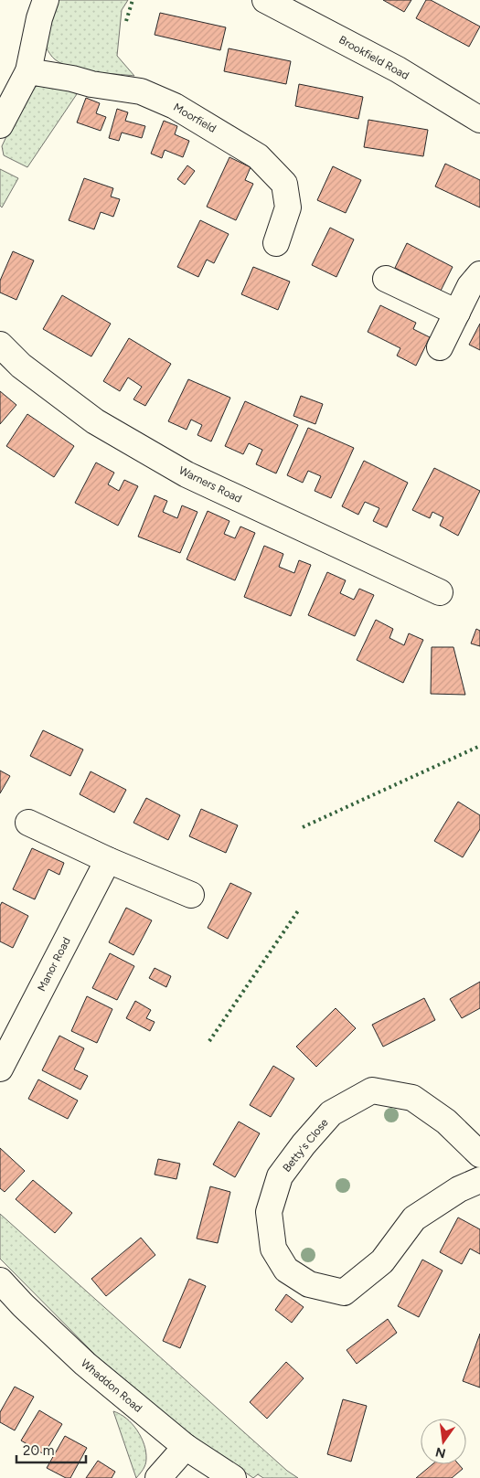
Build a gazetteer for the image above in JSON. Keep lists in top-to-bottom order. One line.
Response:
{"streets":{"street":["Brookfield Road","Moorfield","Warners Road","Manor Road","Betty's Close","Whaddon Road"]},"scale_bar":"20 m","north":"bottom"}
